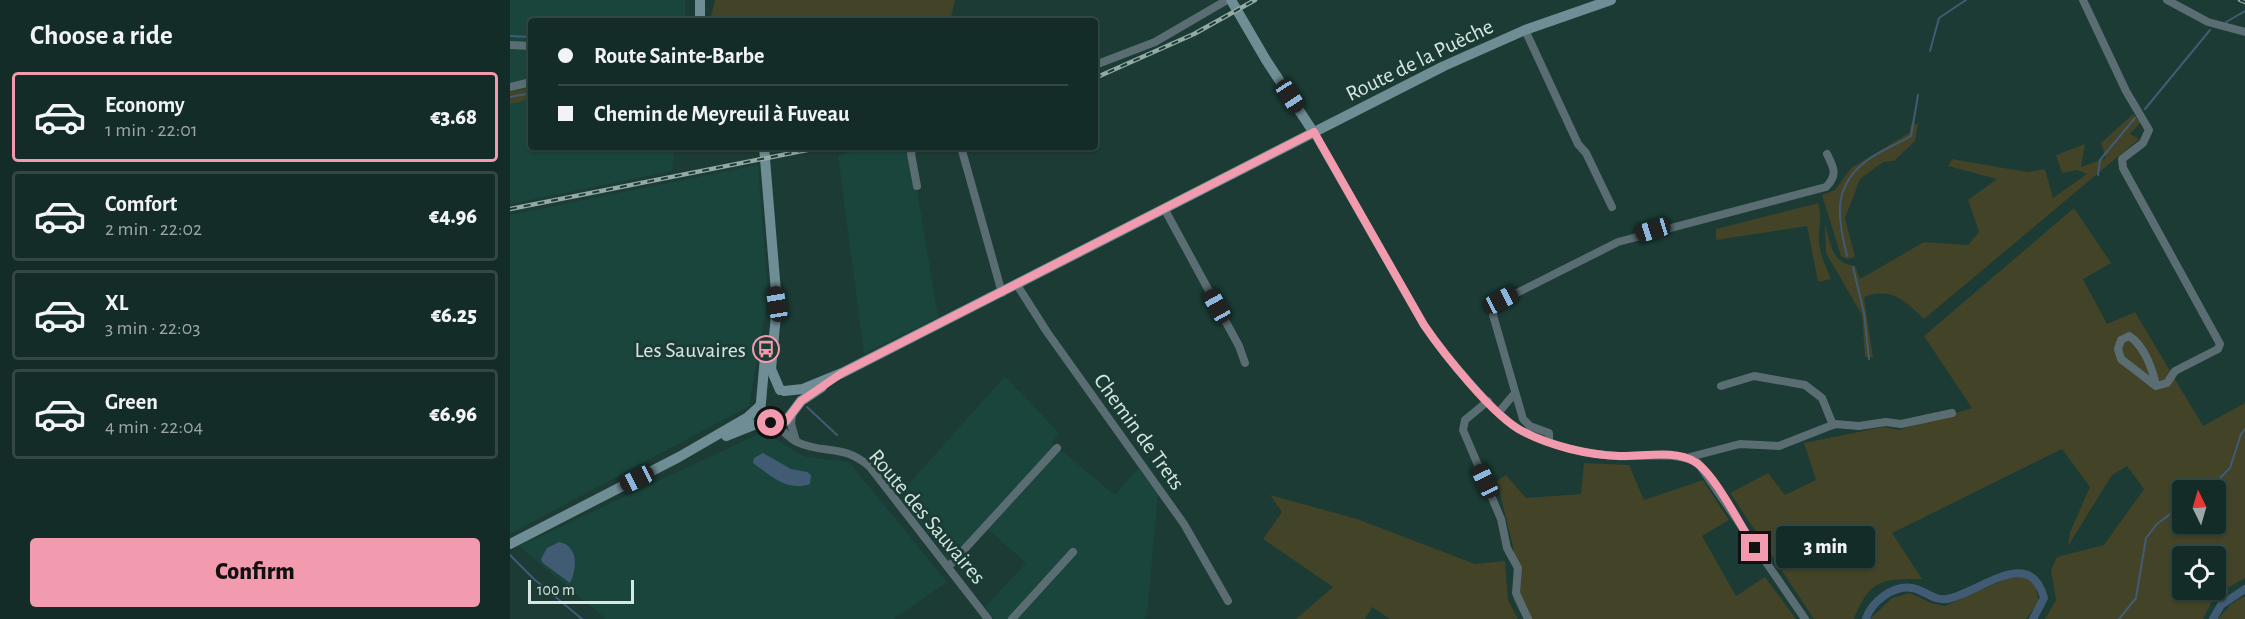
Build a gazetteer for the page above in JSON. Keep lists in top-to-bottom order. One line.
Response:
{"streets":{"main road":["Route de la Puèche"],"street":["Chemin de Trets","Route des Sauvaires"]},"crossings":[["Route de la Puèche","Chemin de Trets"]],"places":{"bus stop":["Les Sauvaires"]},"scale_bar":"100 m","north":"top","page":{"heading":"Choose a ride","banner":["Route Sainte-Barbe","Chemin de Meyreuil à Fuveau"],"list":[{"name":"Economy","note":"1 min · 22:01","value":"€3.68"},{"name":"Comfort","note":"2 min · 22:02","value":"€4.96"},{"name":"XL","note":"3 min · 22:03","value":"€6.25"},{"name":"Green","note":"4 min · 22:04","value":"€6.96"}],"buttons":"Confirm","bubble":"3 min","scale":"100 m"}}
